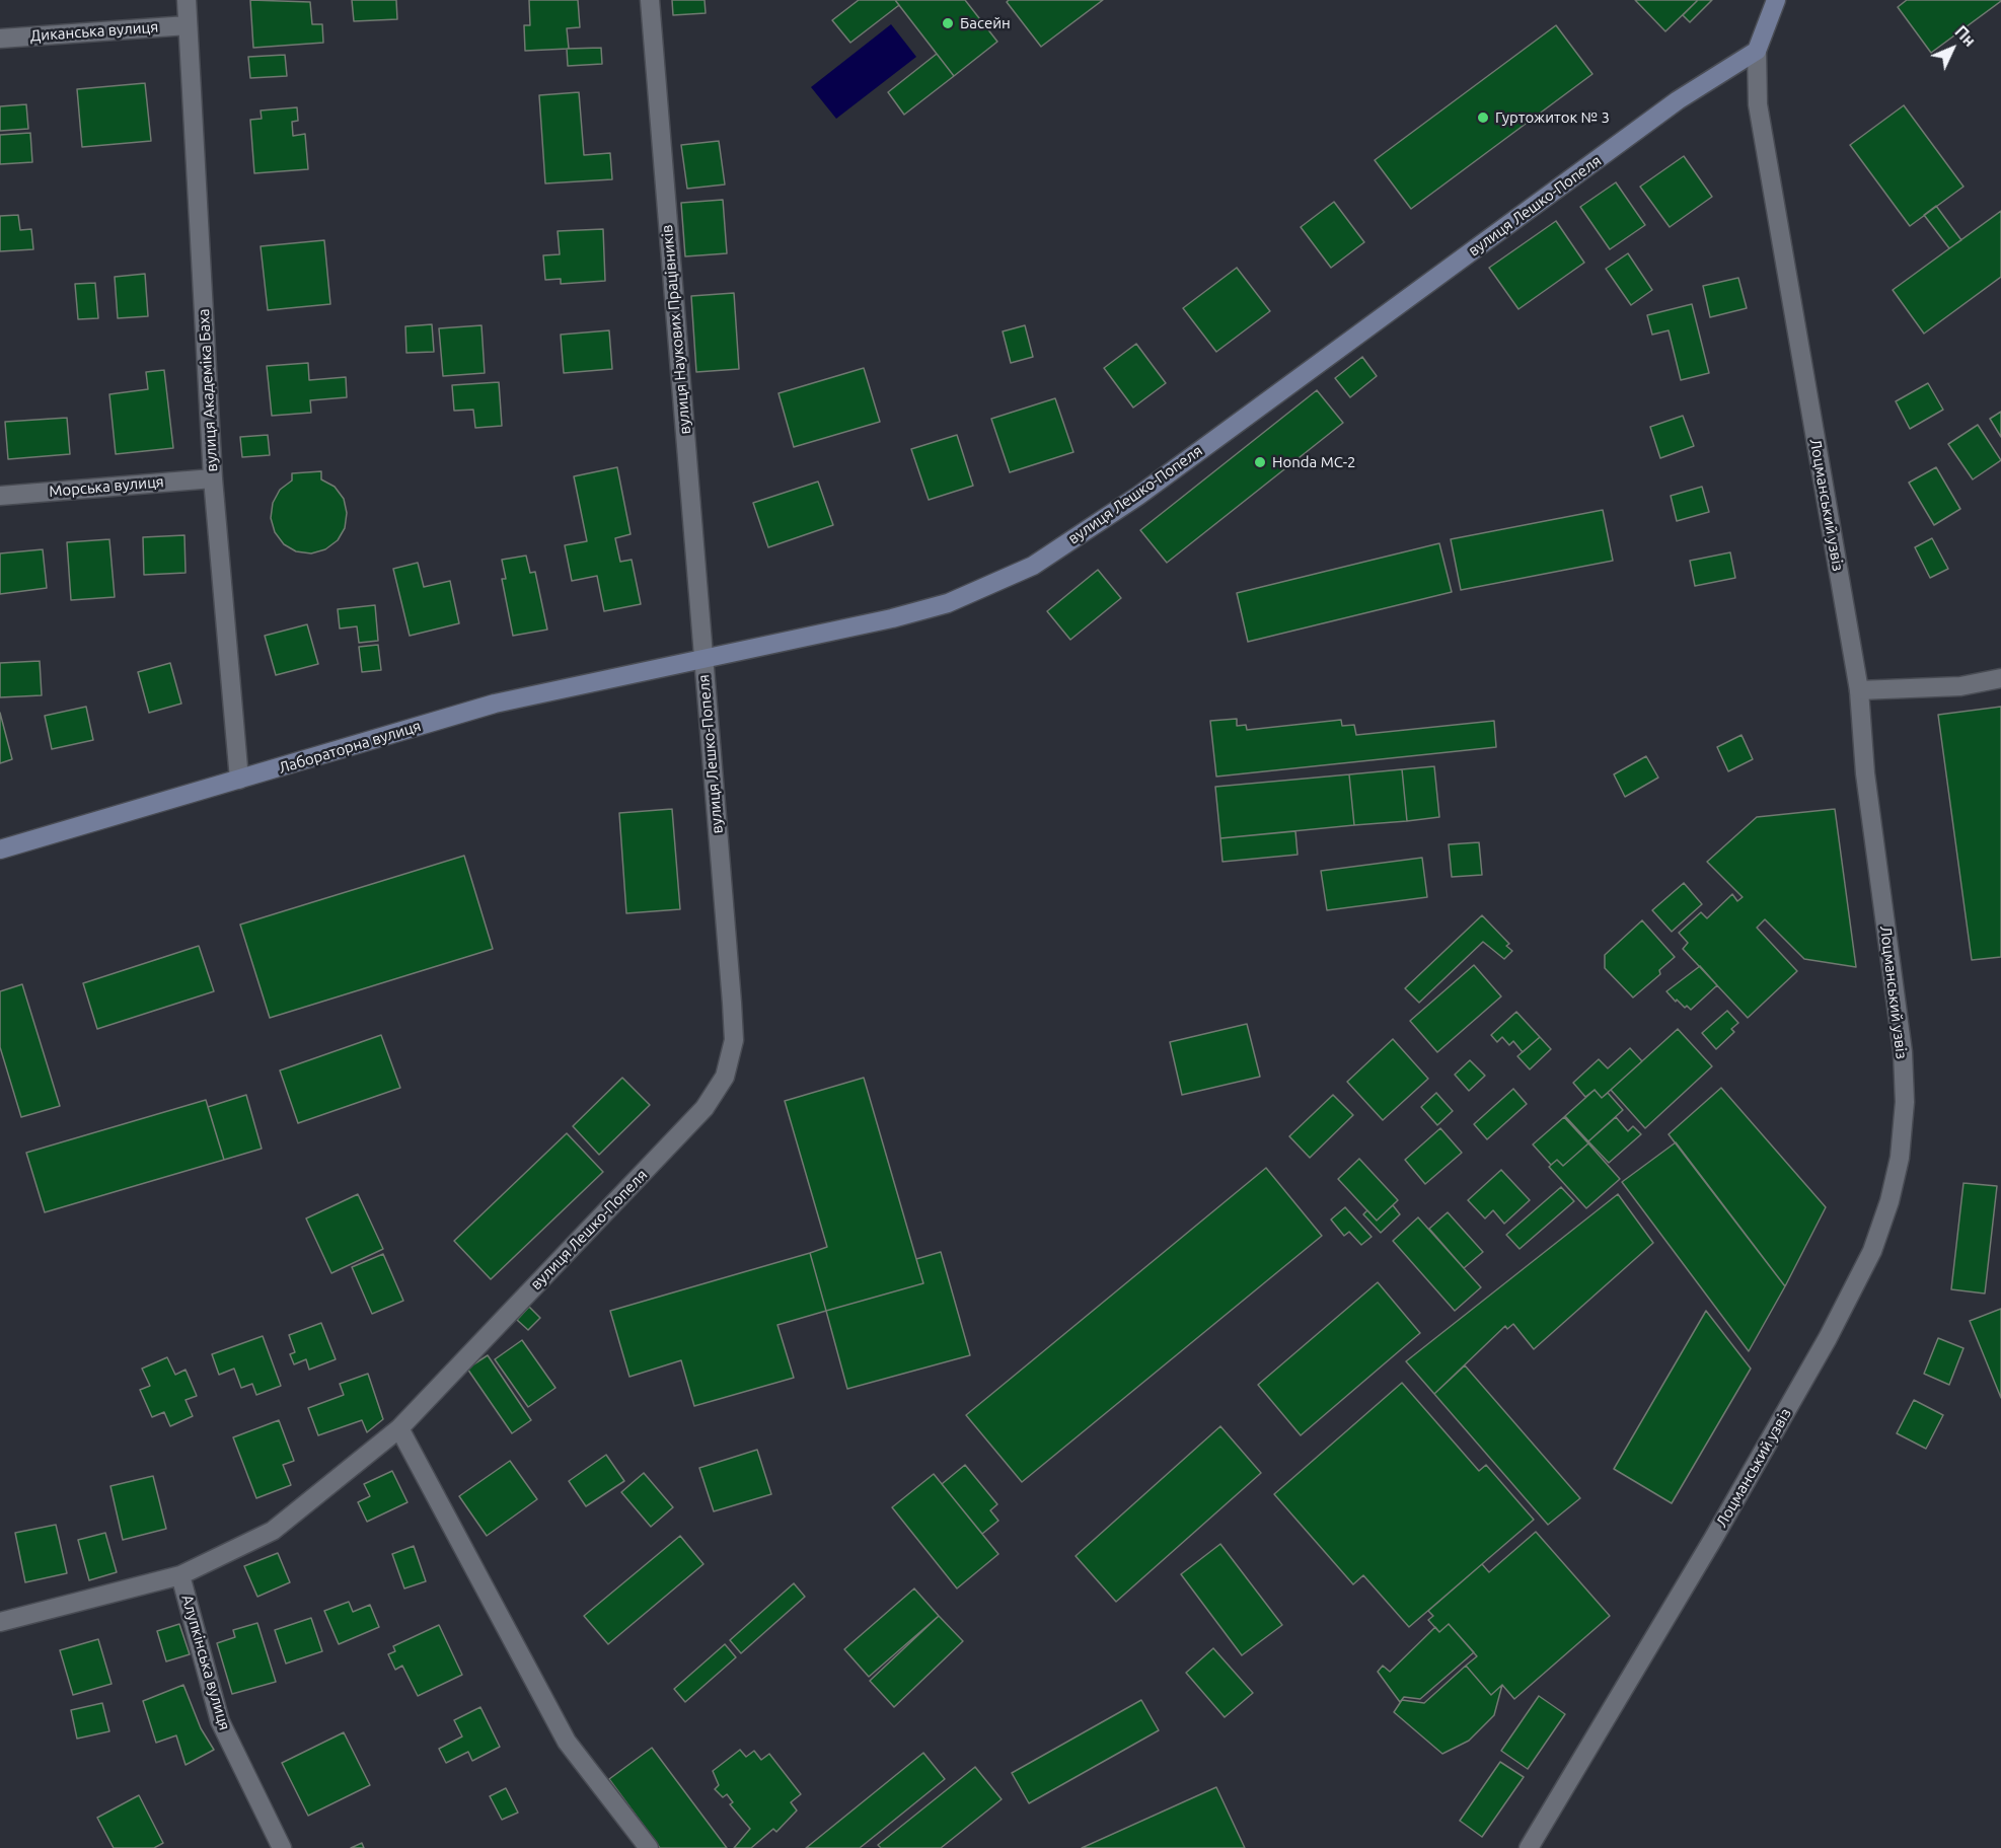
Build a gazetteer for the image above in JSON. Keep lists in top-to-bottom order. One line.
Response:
{"streets":{"main road":["вулиця Лешко-Попеля","Лабораторна вулиця"],"street":["Диканська вулиця","вулиця Наукових Працівників","вулиця Академіка Баха","Морська вулиця","Лоцманський узвіз","Алупкінська вулиця"]},"crossings":[["Диканська вулиця","вулиця Академіка Баха"],["вулиця Лешко-Попеля","вулиця Наукових Працівників"],["вулиця Лешко-Попеля","Лоцманський узвіз"],["вулиця Лешко-Попеля","Лабораторна вулиця"],["вулиця Лешко-Попеля","Алупкінська вулиця"],["вулиця Наукових Працівників","Лабораторна вулиця"],["вулиця Академіка Баха","Морська вулиця"],["вулиця Академіка Баха","Лабораторна вулиця"]],"places":["Басейн","Гуртожиток № 3","Honda МС-2"],"north":"top right"}
